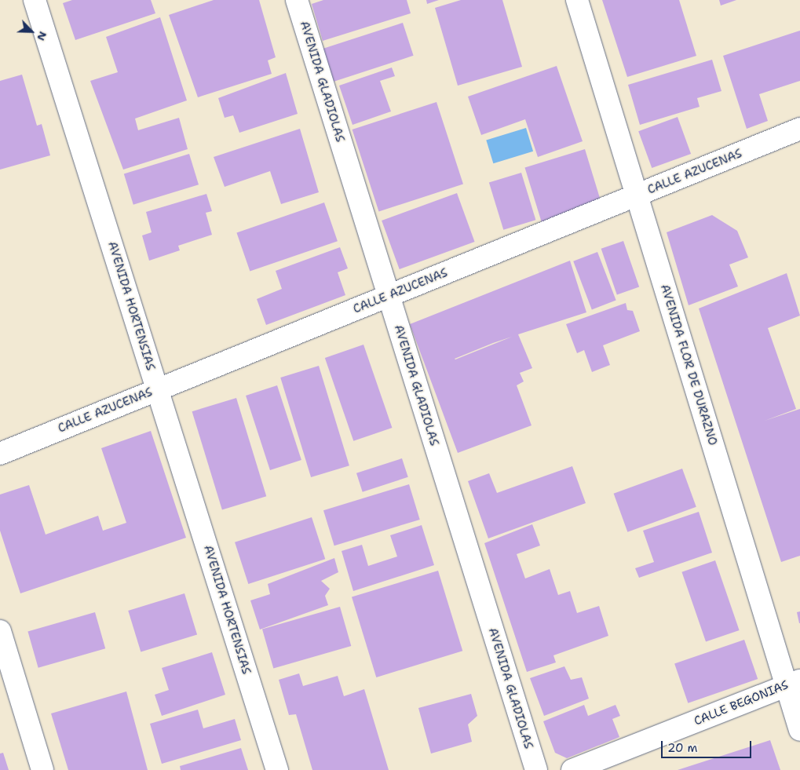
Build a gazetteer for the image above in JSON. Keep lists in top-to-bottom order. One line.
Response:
{"streets":{"street":["AVENIDA GLADIOLAS","CALLE AZUCENAS","AVENIDA HORTENSIAS","AVENIDA FLOR DE DURAZNO","CALLE BEGONIAS"]},"crossings":[["AVENIDA GLADIOLAS","CALLE AZUCENAS"],["CALLE AZUCENAS","AVENIDA HORTENSIAS"],["CALLE AZUCENAS","AVENIDA FLOR DE DURAZNO"],["AVENIDA FLOR DE DURAZNO","CALLE BEGONIAS"]],"scale_bar":"20 m","north":"bottom right"}
